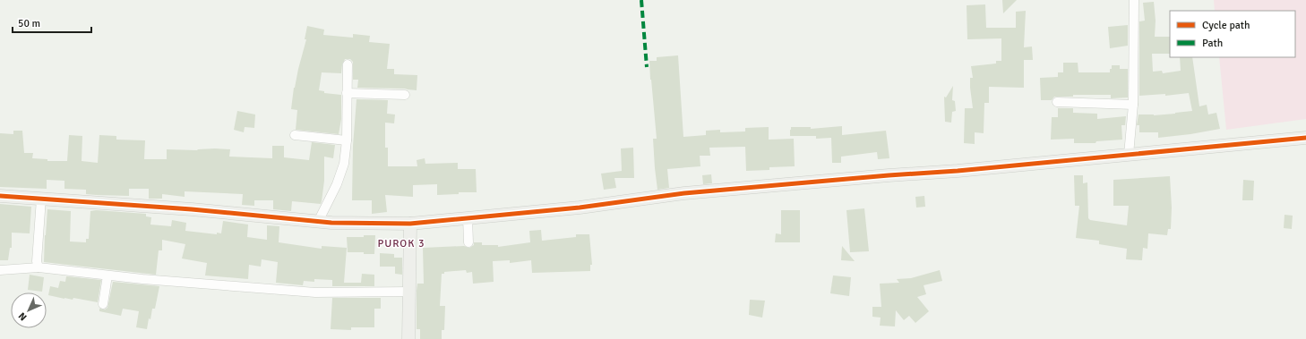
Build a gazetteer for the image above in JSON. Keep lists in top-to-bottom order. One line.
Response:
{"districts":["PUROK 3"],"legend":["Cycle path","Path"],"scale_bar":"50 m","north":"bottom left"}
